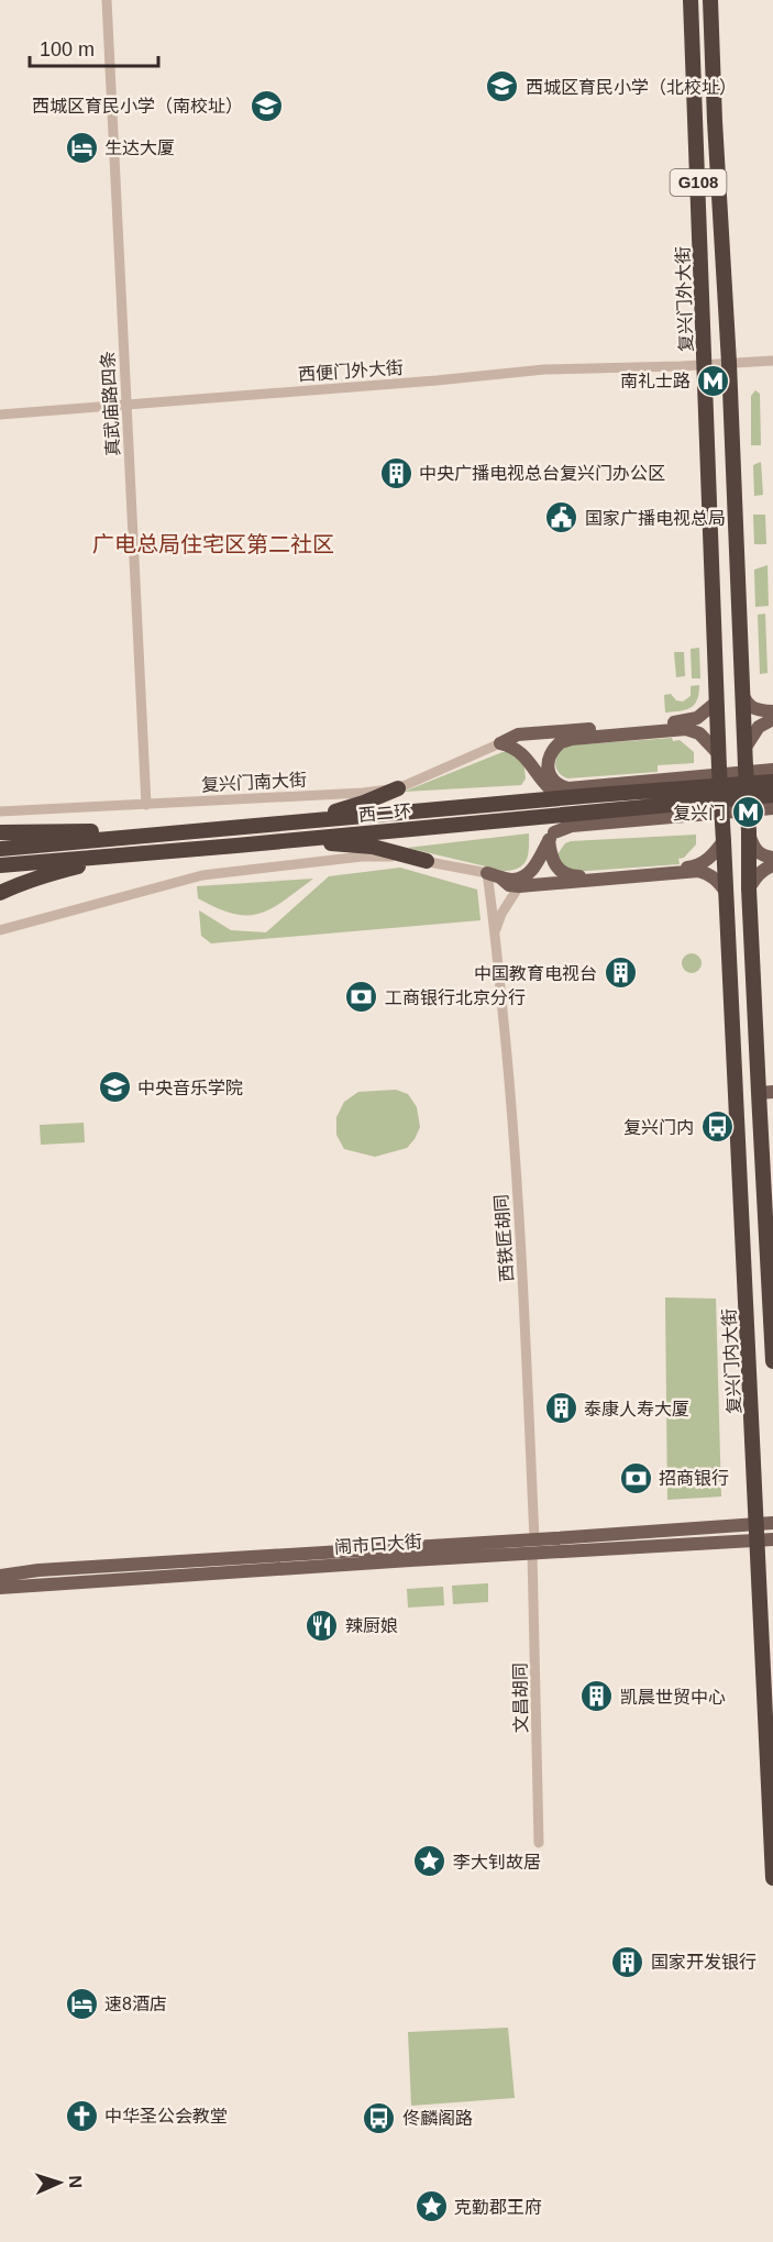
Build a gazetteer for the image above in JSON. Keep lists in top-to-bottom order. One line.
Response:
{"streets":{"highway":["G108","复兴门外大街","西二环","复兴门内大街"],"main road":["闹市口大街"],"street":["西便门外大街","真武庙路四条","复兴门南大街","西铁匠胡同","文昌胡同"]},"crossings":[["G108","西便门外大街"],["复兴门外大街","西便门外大街"],["复兴门外大街","复兴门内大街"],["西便门外大街","真武庙路四条"],["真武庙路四条","复兴门南大街"],["西铁匠胡同","闹市口大街"],["西铁匠胡同","文昌胡同"],["复兴门内大街","闹市口大街"],["闹市口大街","文昌胡同"]],"districts":["广电总局住宅区第二社区"],"places":{"school or university":["西城区育民小学（北校址）","西城区育民小学（南校址）","中央音乐学院"],"hotel":["生达大厦","速8酒店"],"metro station":["南礼士路","复兴门"],"building":["中央广播电视总台复兴门办公区","中国教育电视台","泰康人寿大厦","凯晨世贸中心","国家开发银行"],"public building":["国家广播电视总局"],"bank":["工商银行北京分行","招商银行"],"bus stop":["复兴门内","佟麟阁路"],"restaurant":["辣厨娘"],"place":["李大钊故居","克勤郡王府"],"church":["中华圣公会教堂"]},"scale_bar":"100 m","north":"right"}
